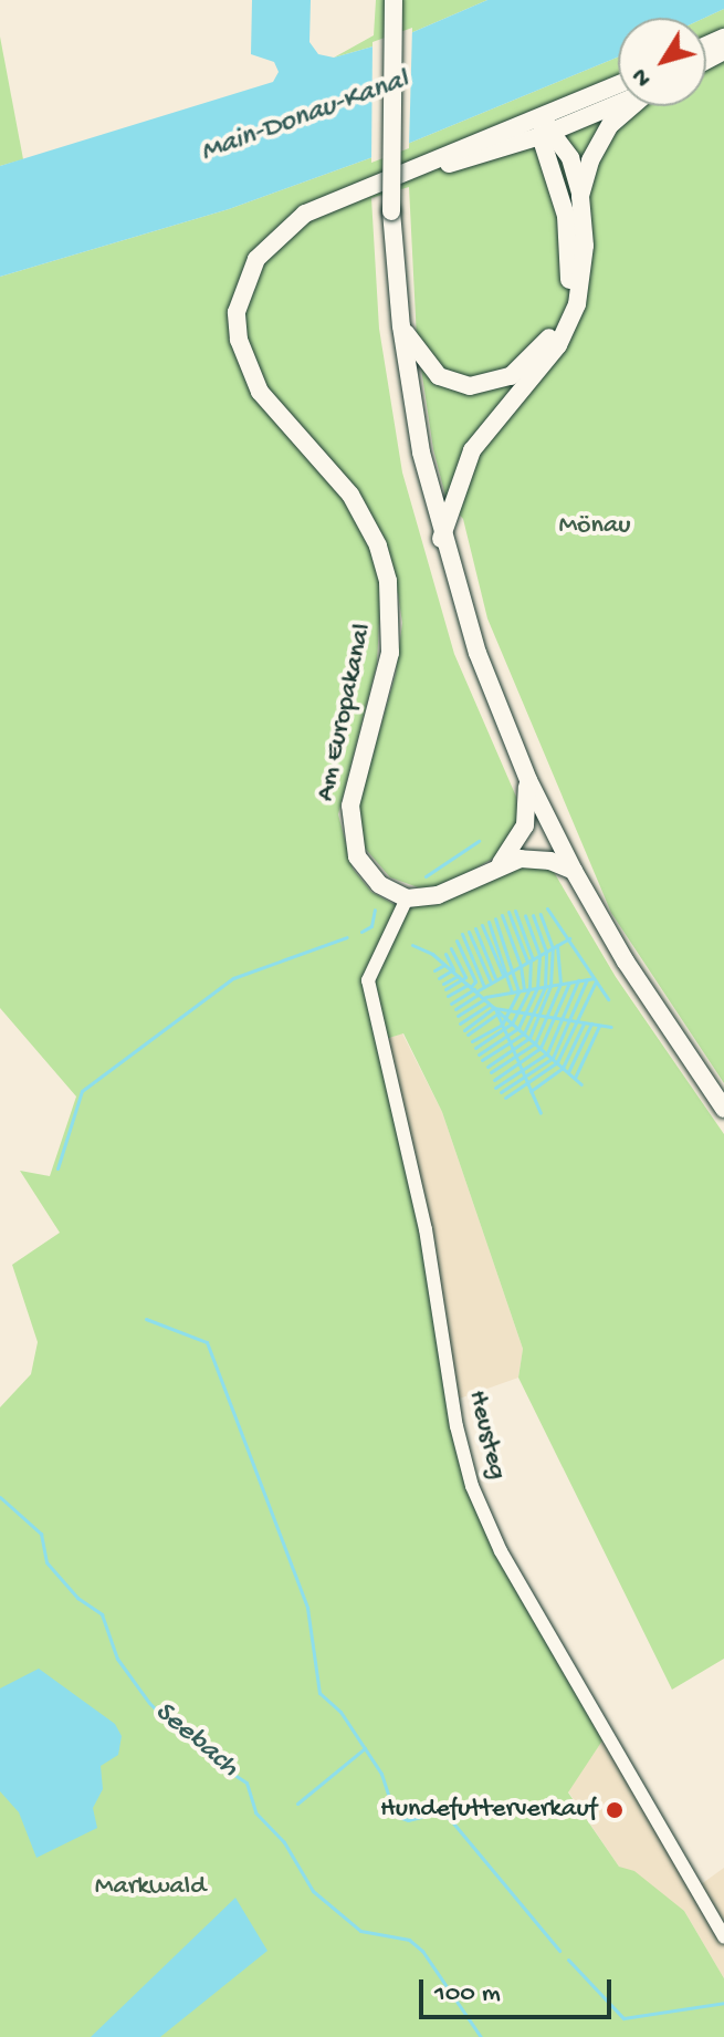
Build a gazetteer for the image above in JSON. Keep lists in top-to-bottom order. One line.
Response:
{"streets":{"main road":["Am Europakanal"],"street":["Heusteg"]},"crossings":[["Am Europakanal","Heusteg"]],"water":["Main-Donau-Kanal","Seebach"],"parks":["Mönau","Markwald"],"places":["Hundefutterverkauf"],"scale_bar":"100 m","north":"bottom left"}
